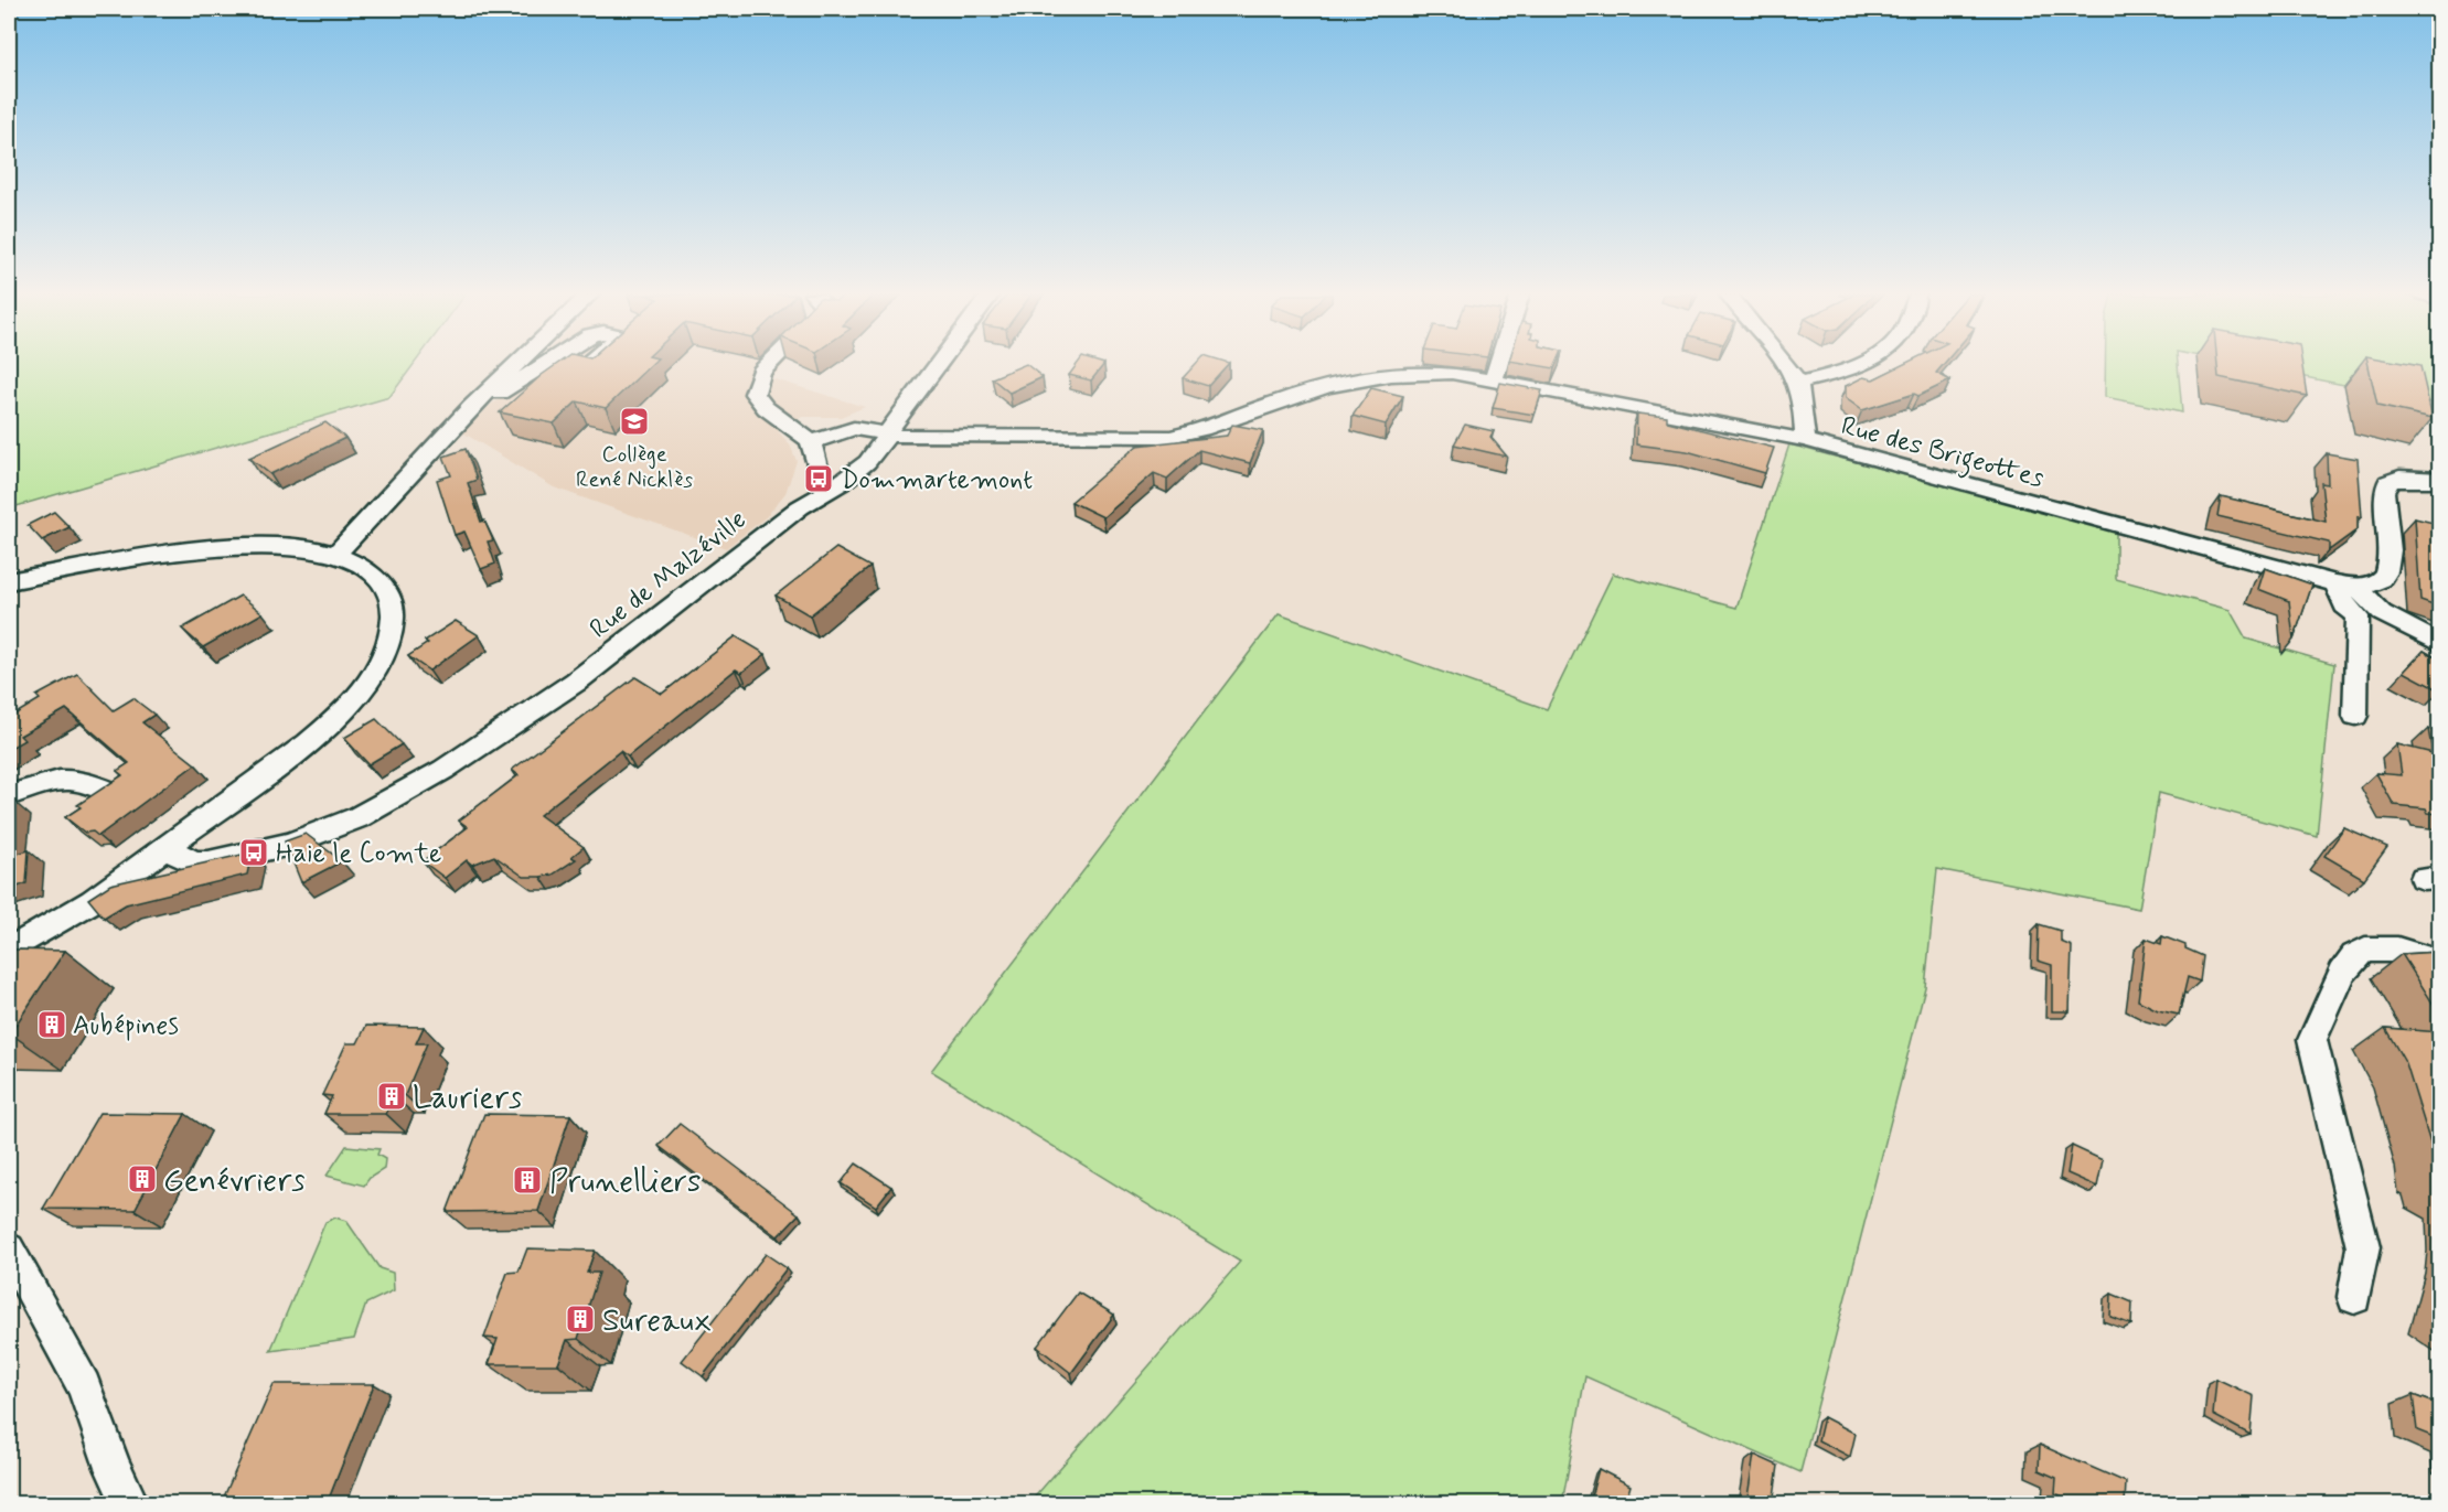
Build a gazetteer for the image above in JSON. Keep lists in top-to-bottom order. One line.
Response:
{"streets":{"street":["Rue des Brigeottes","Rue de Malzéville"]},"crossings":[["Rue des Brigeottes","Rue de Malzéville"]],"places":{"school or university":["Collège René Nicklès"],"bus stop":["Dommartemont","Haie le Comte"],"building":["Aubépines","Lauriers","Genévriers","Prunelliers","Sureaux"]}}
